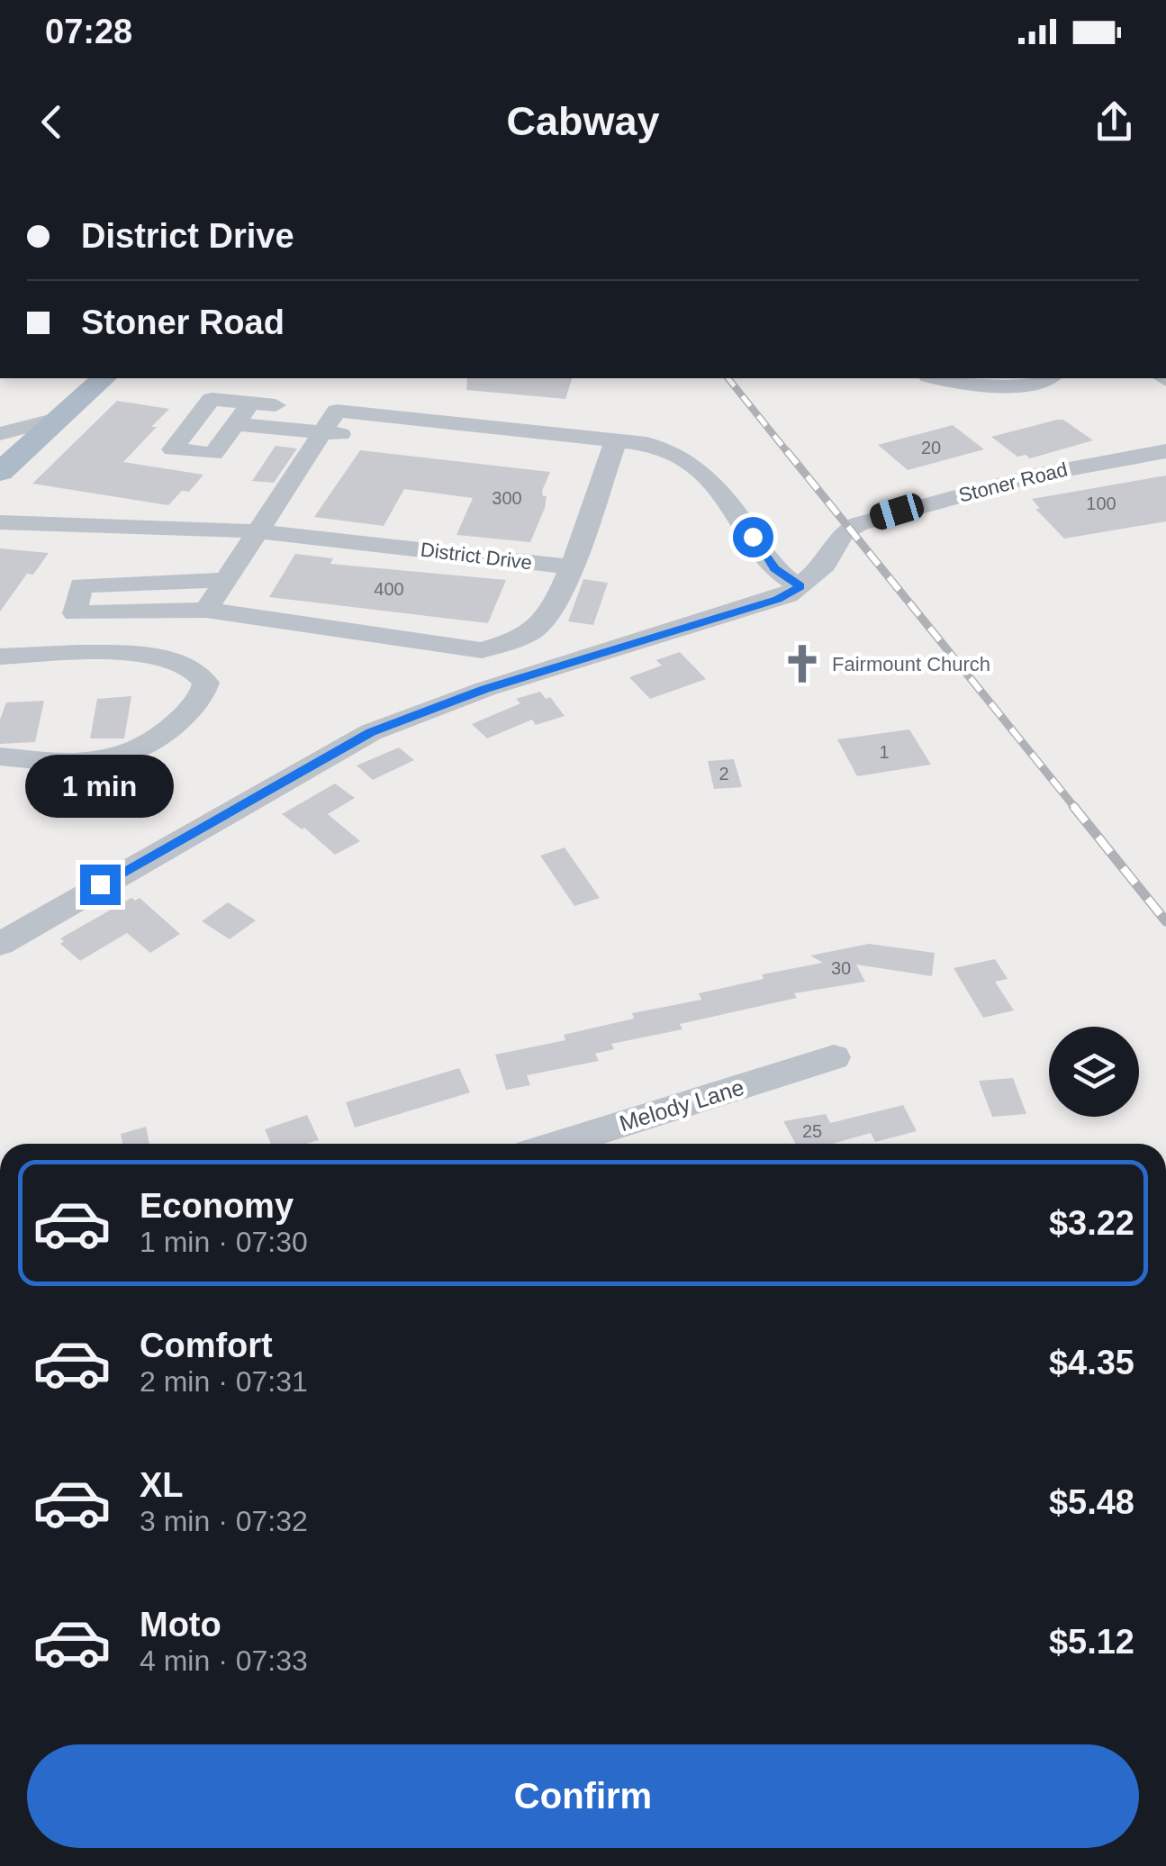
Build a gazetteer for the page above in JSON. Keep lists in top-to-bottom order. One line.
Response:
{"streets":{"street":["Stoner Road","District Drive","Melody Lane"]},"places":{"church":["Fairmount Church"]},"house_numbers":["20","300","100","400","1","2","30","25"],"page":{"status":"07:28","header":"Cabway","banner":["District Drive","Stoner Road"],"bubble":"1 min","list":[{"name":"Economy","note":"1 min · 07:30","value":"$3.22"},{"name":"Comfort","note":"2 min · 07:31","value":"$4.35"},{"name":"XL","note":"3 min · 07:32","value":"$5.48"},{"name":"Moto","note":"4 min · 07:33","value":"$5.12"}],"buttons":"Confirm"}}
